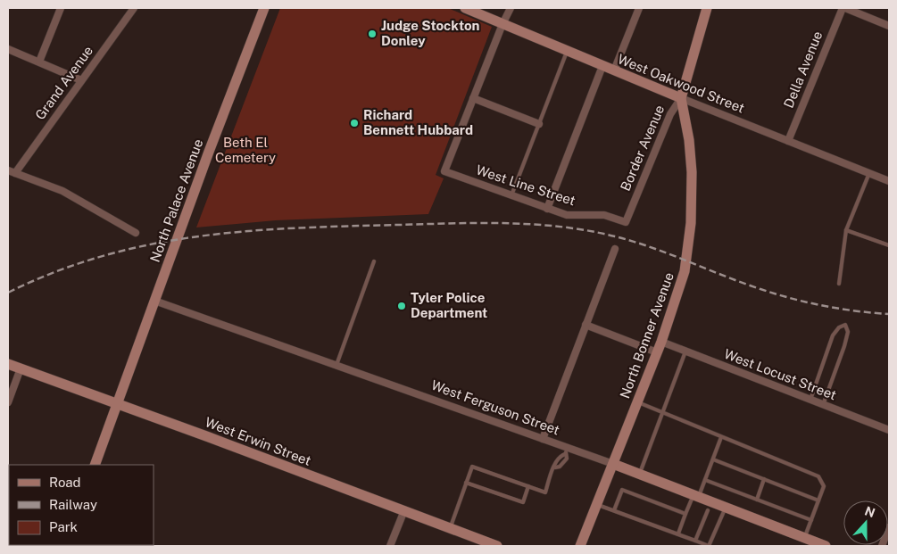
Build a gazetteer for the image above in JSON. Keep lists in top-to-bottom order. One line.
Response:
{"streets":{"main road":["West Oakwood Street","Border Avenue","North Palace Avenue","North Bonner Avenue","West Ferguson Street","West Erwin Street"],"street":["Della Avenue","Grand Avenue","West Line Street","West Locust Street"]},"crossings":[["Della Avenue","West Oakwood Street"],["West Oakwood Street","Border Avenue"],["West Oakwood Street","North Bonner Avenue"],["Border Avenue","West Line Street"],["Border Avenue","North Bonner Avenue"],["North Palace Avenue","West Ferguson Street"],["North Palace Avenue","West Erwin Street"],["North Bonner Avenue","West Locust Street"],["North Bonner Avenue","West Ferguson Street"]],"parks":["Beth El Cemetery"],"places":["Judge Stockton Donley","Richard Bennett Hubbard","Tyler Police Department"],"legend":["Road","Railway","Park"],"north":"top"}
